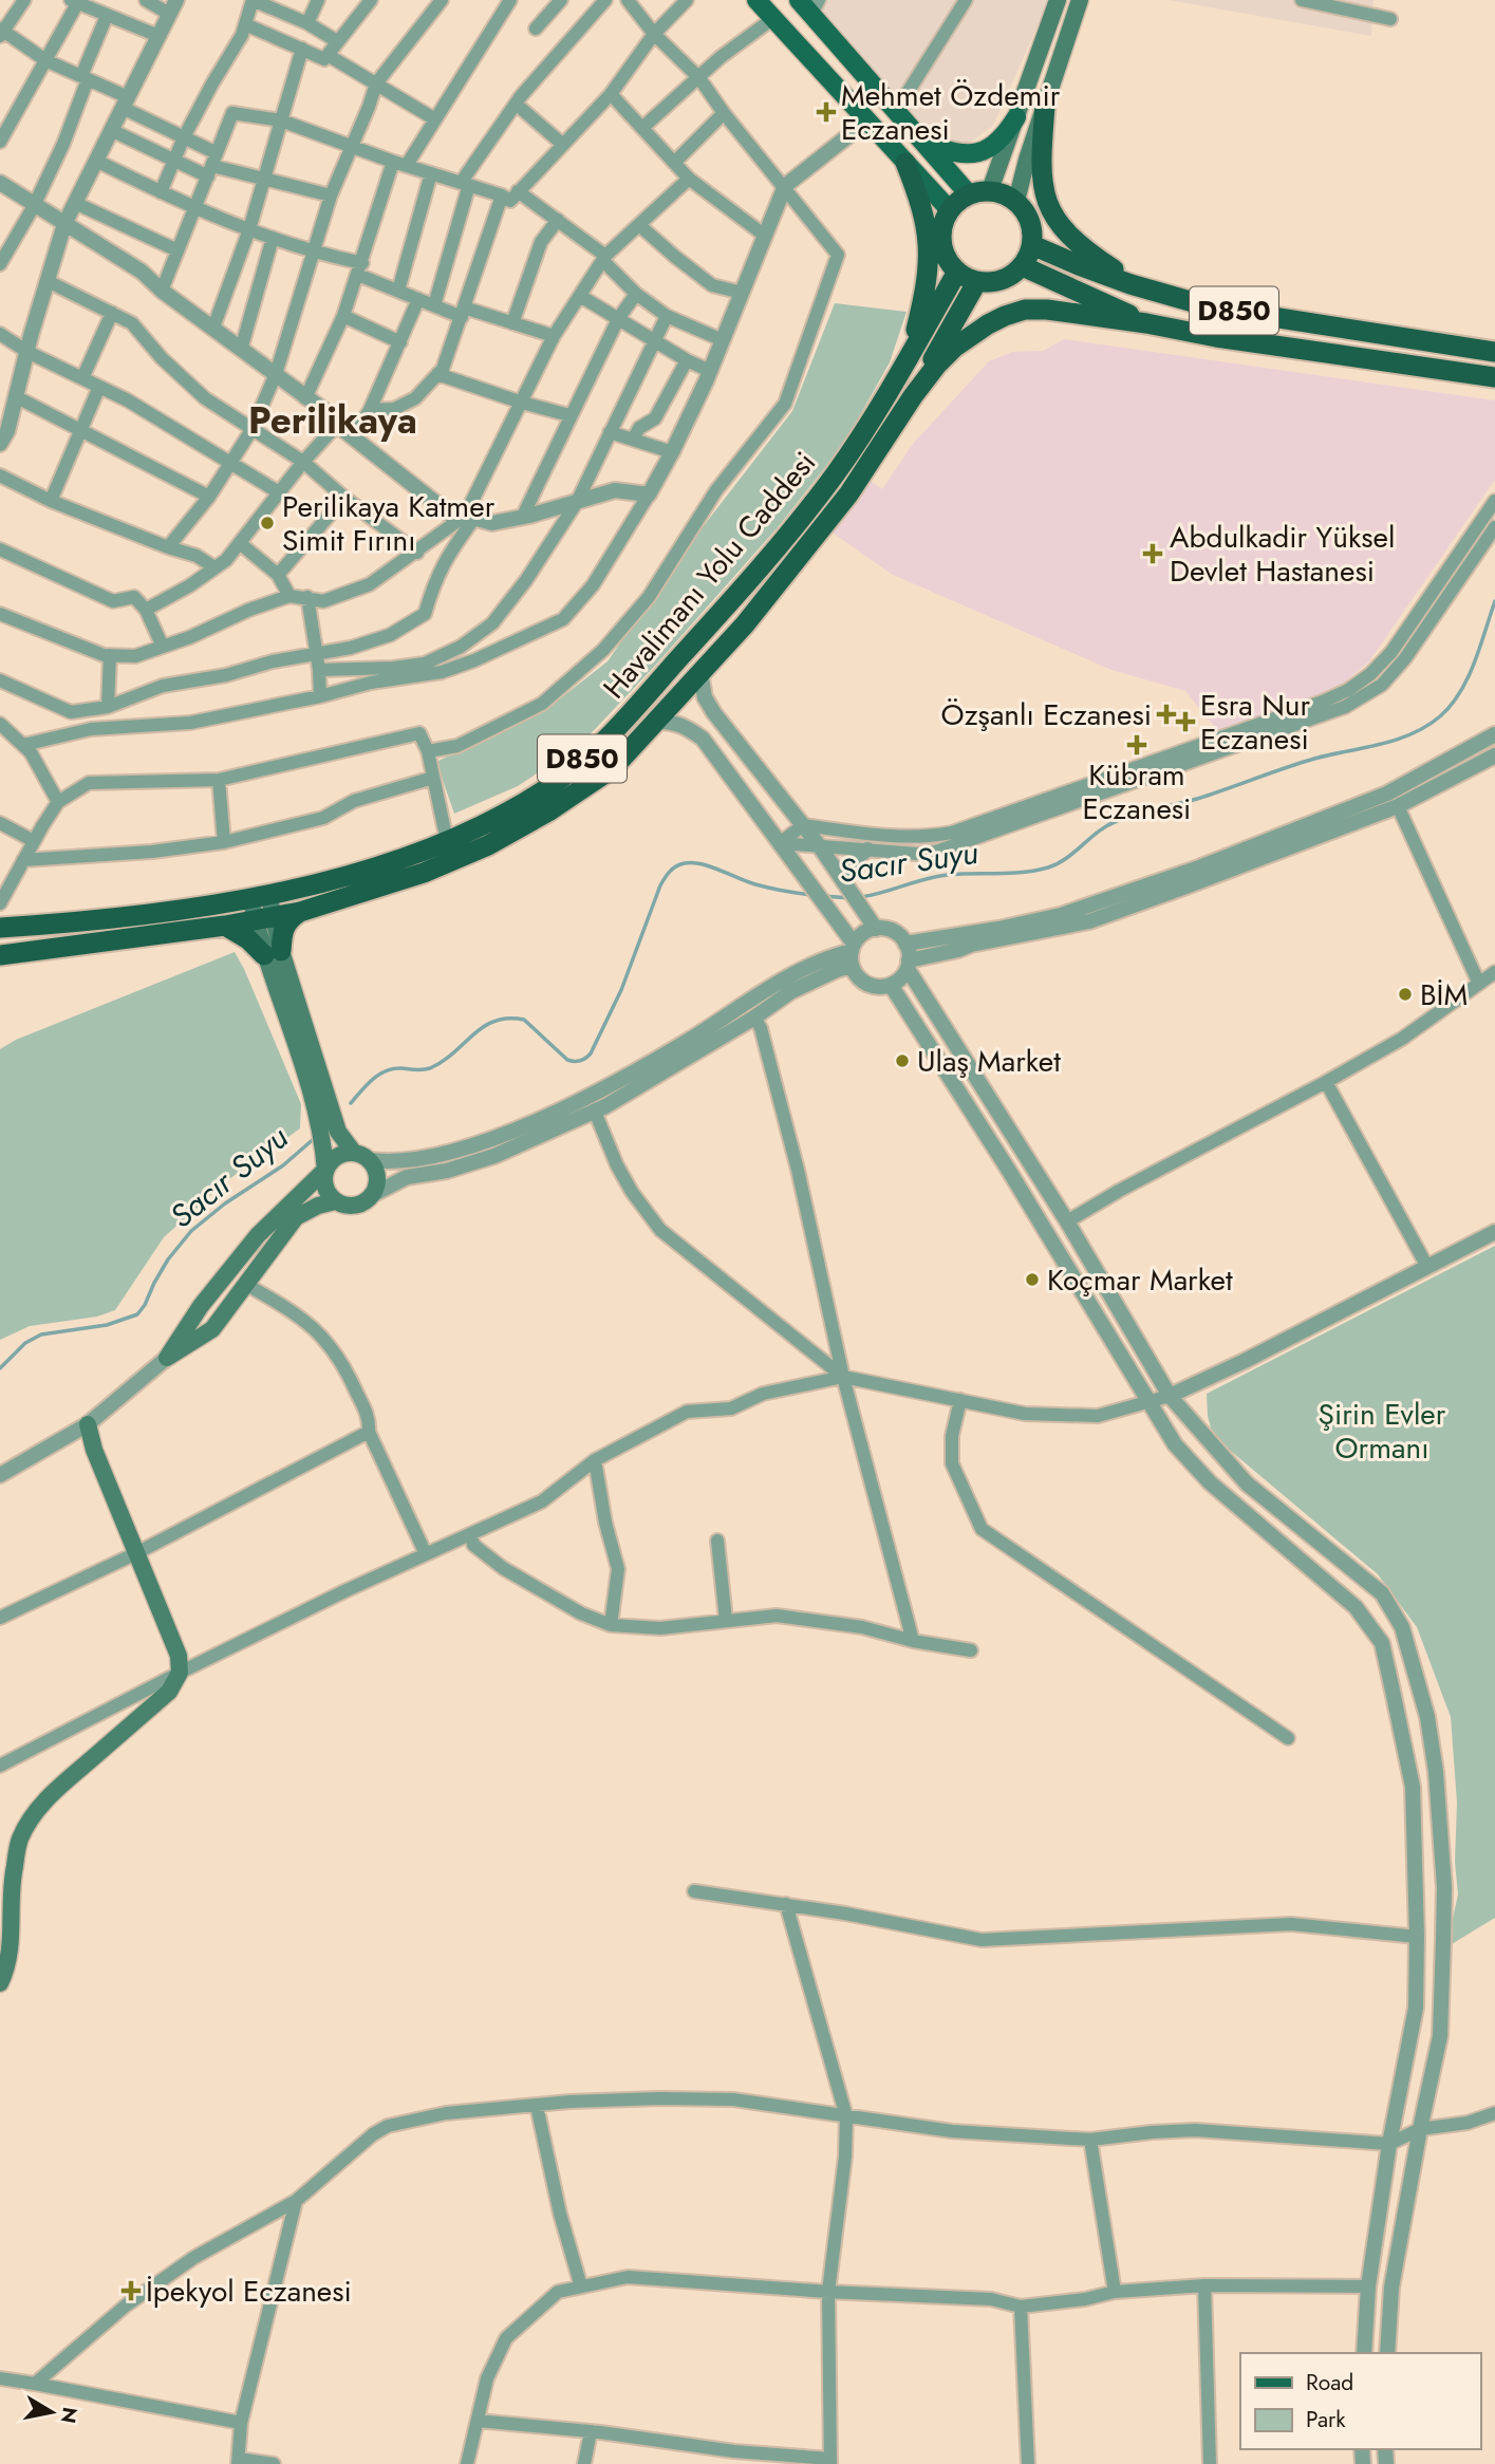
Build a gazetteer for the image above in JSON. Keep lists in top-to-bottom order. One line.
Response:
{"streets":{"highway":["D850","Havalimanı Yolu Caddesi"]},"crossings":[["D850","Havalimanı Yolu Caddesi"]],"districts":["Perilikaya"],"water":["Sacır Suyu"],"parks":["Şirin Evler Ormanı"],"places":{"health":["Mehmet Özdemir Eczanesi","Abdulkadir Yüksel Devlet Hastanesi","Özşanlı Eczanesi","Esra Nur Eczanesi","Kübram Eczanesi","İpekyol Eczanesi"],"other":["Perilikaya Katmer Simit Fırını","BİM","Ulaş Market","Koçmar Market"]},"legend":["Road","Park"],"north":"right"}
